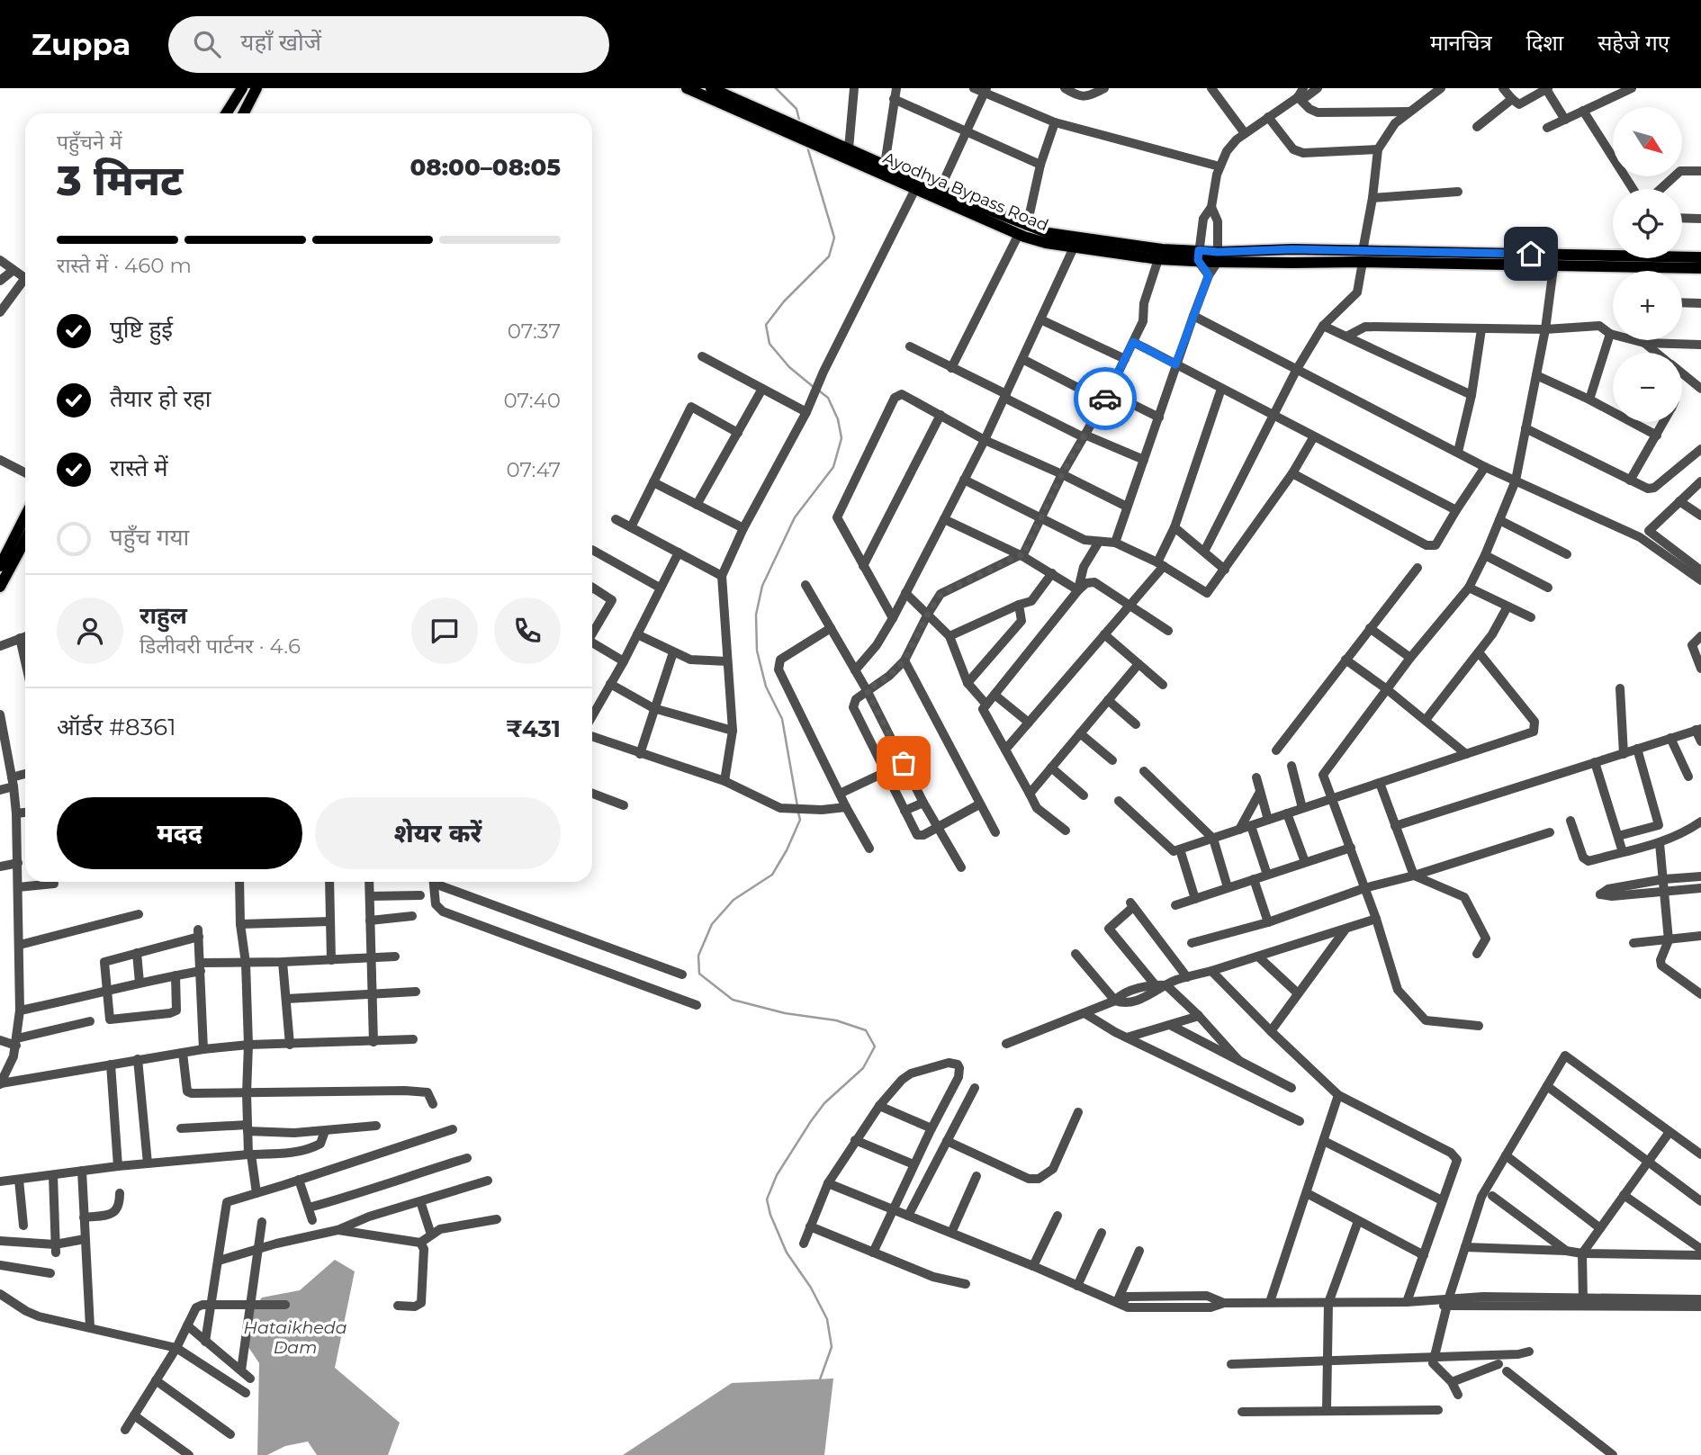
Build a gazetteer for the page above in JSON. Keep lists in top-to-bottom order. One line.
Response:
{"streets":{"main road":["Ayodhya Bypass Road"]},"water":["Hataikheda Dam"],"north":"bottom right","page":{"header":"Zuppa","search":"यहाँ खोजें","nav":["मानचित्र","दिशा","सहेजे गए"],"map_buttons":["+","−"],"heading":["3 मिनट","पहुँचने में","08:00–08:05"],"panel":["राहुल","डिलीवरी पार्टनर · 4.6","ऑर्डर #8361","₹431"],"bar":"रास्ते में · 460 m","list":[["पुष्टि हुई","07:37"],["तैयार हो रहा","07:40"],["रास्ते में","07:47"],"पहुँच गया"],"buttons":["मदद","शेयर करें"]}}
